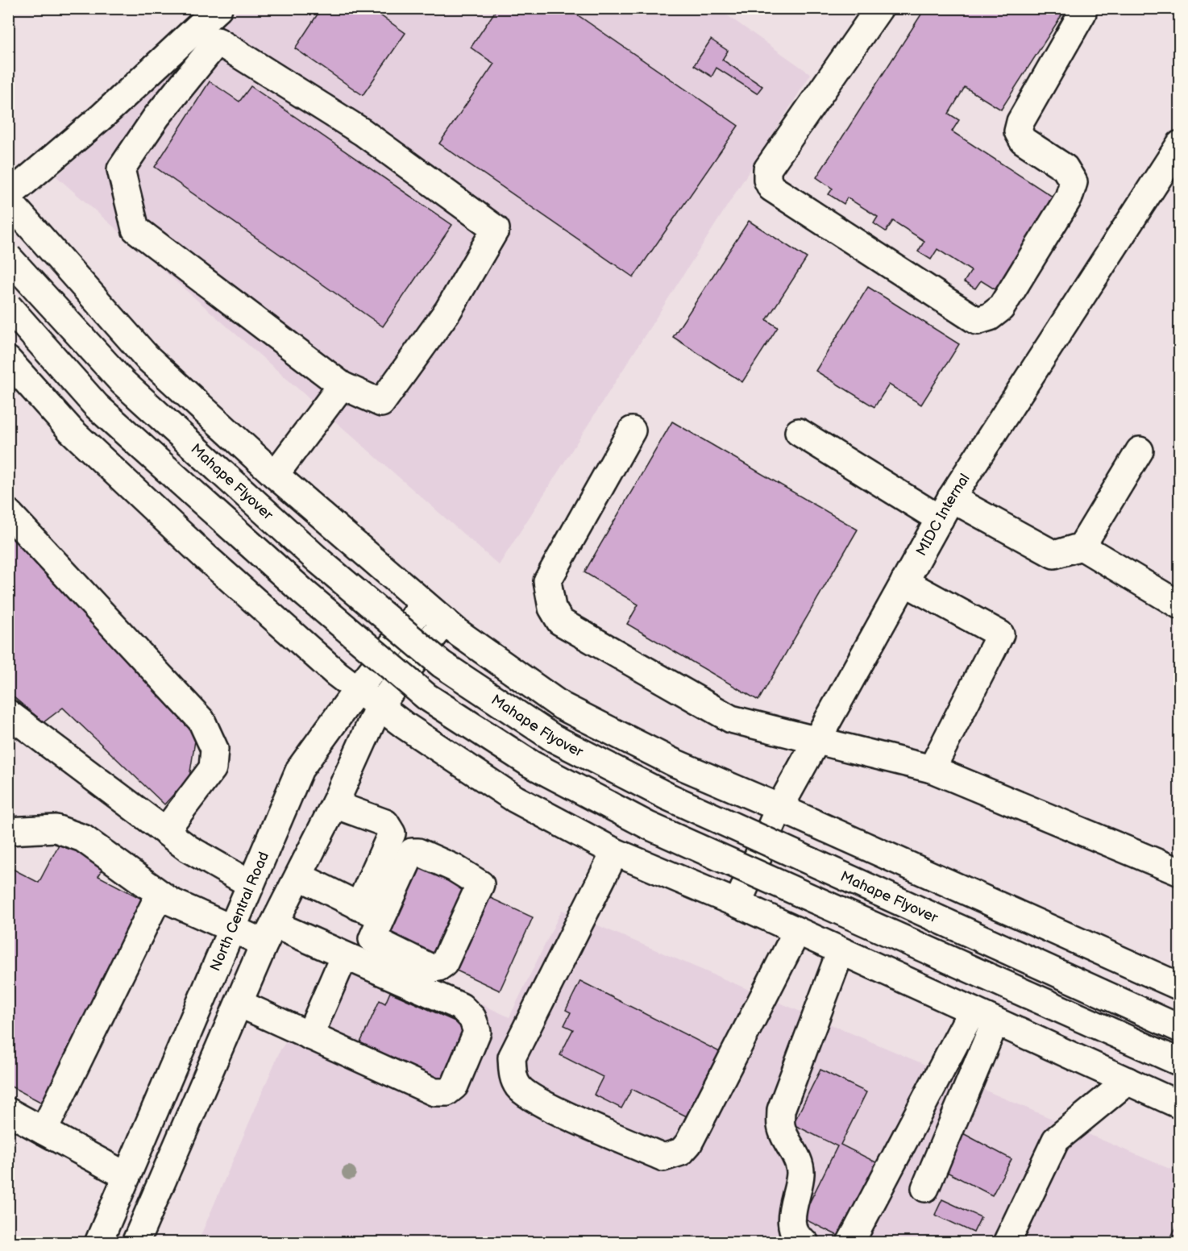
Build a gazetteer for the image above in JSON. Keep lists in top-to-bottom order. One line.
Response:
{"streets":{"main road":["Mahape Flyover","MIDC Internal","North Central Road"]}}
